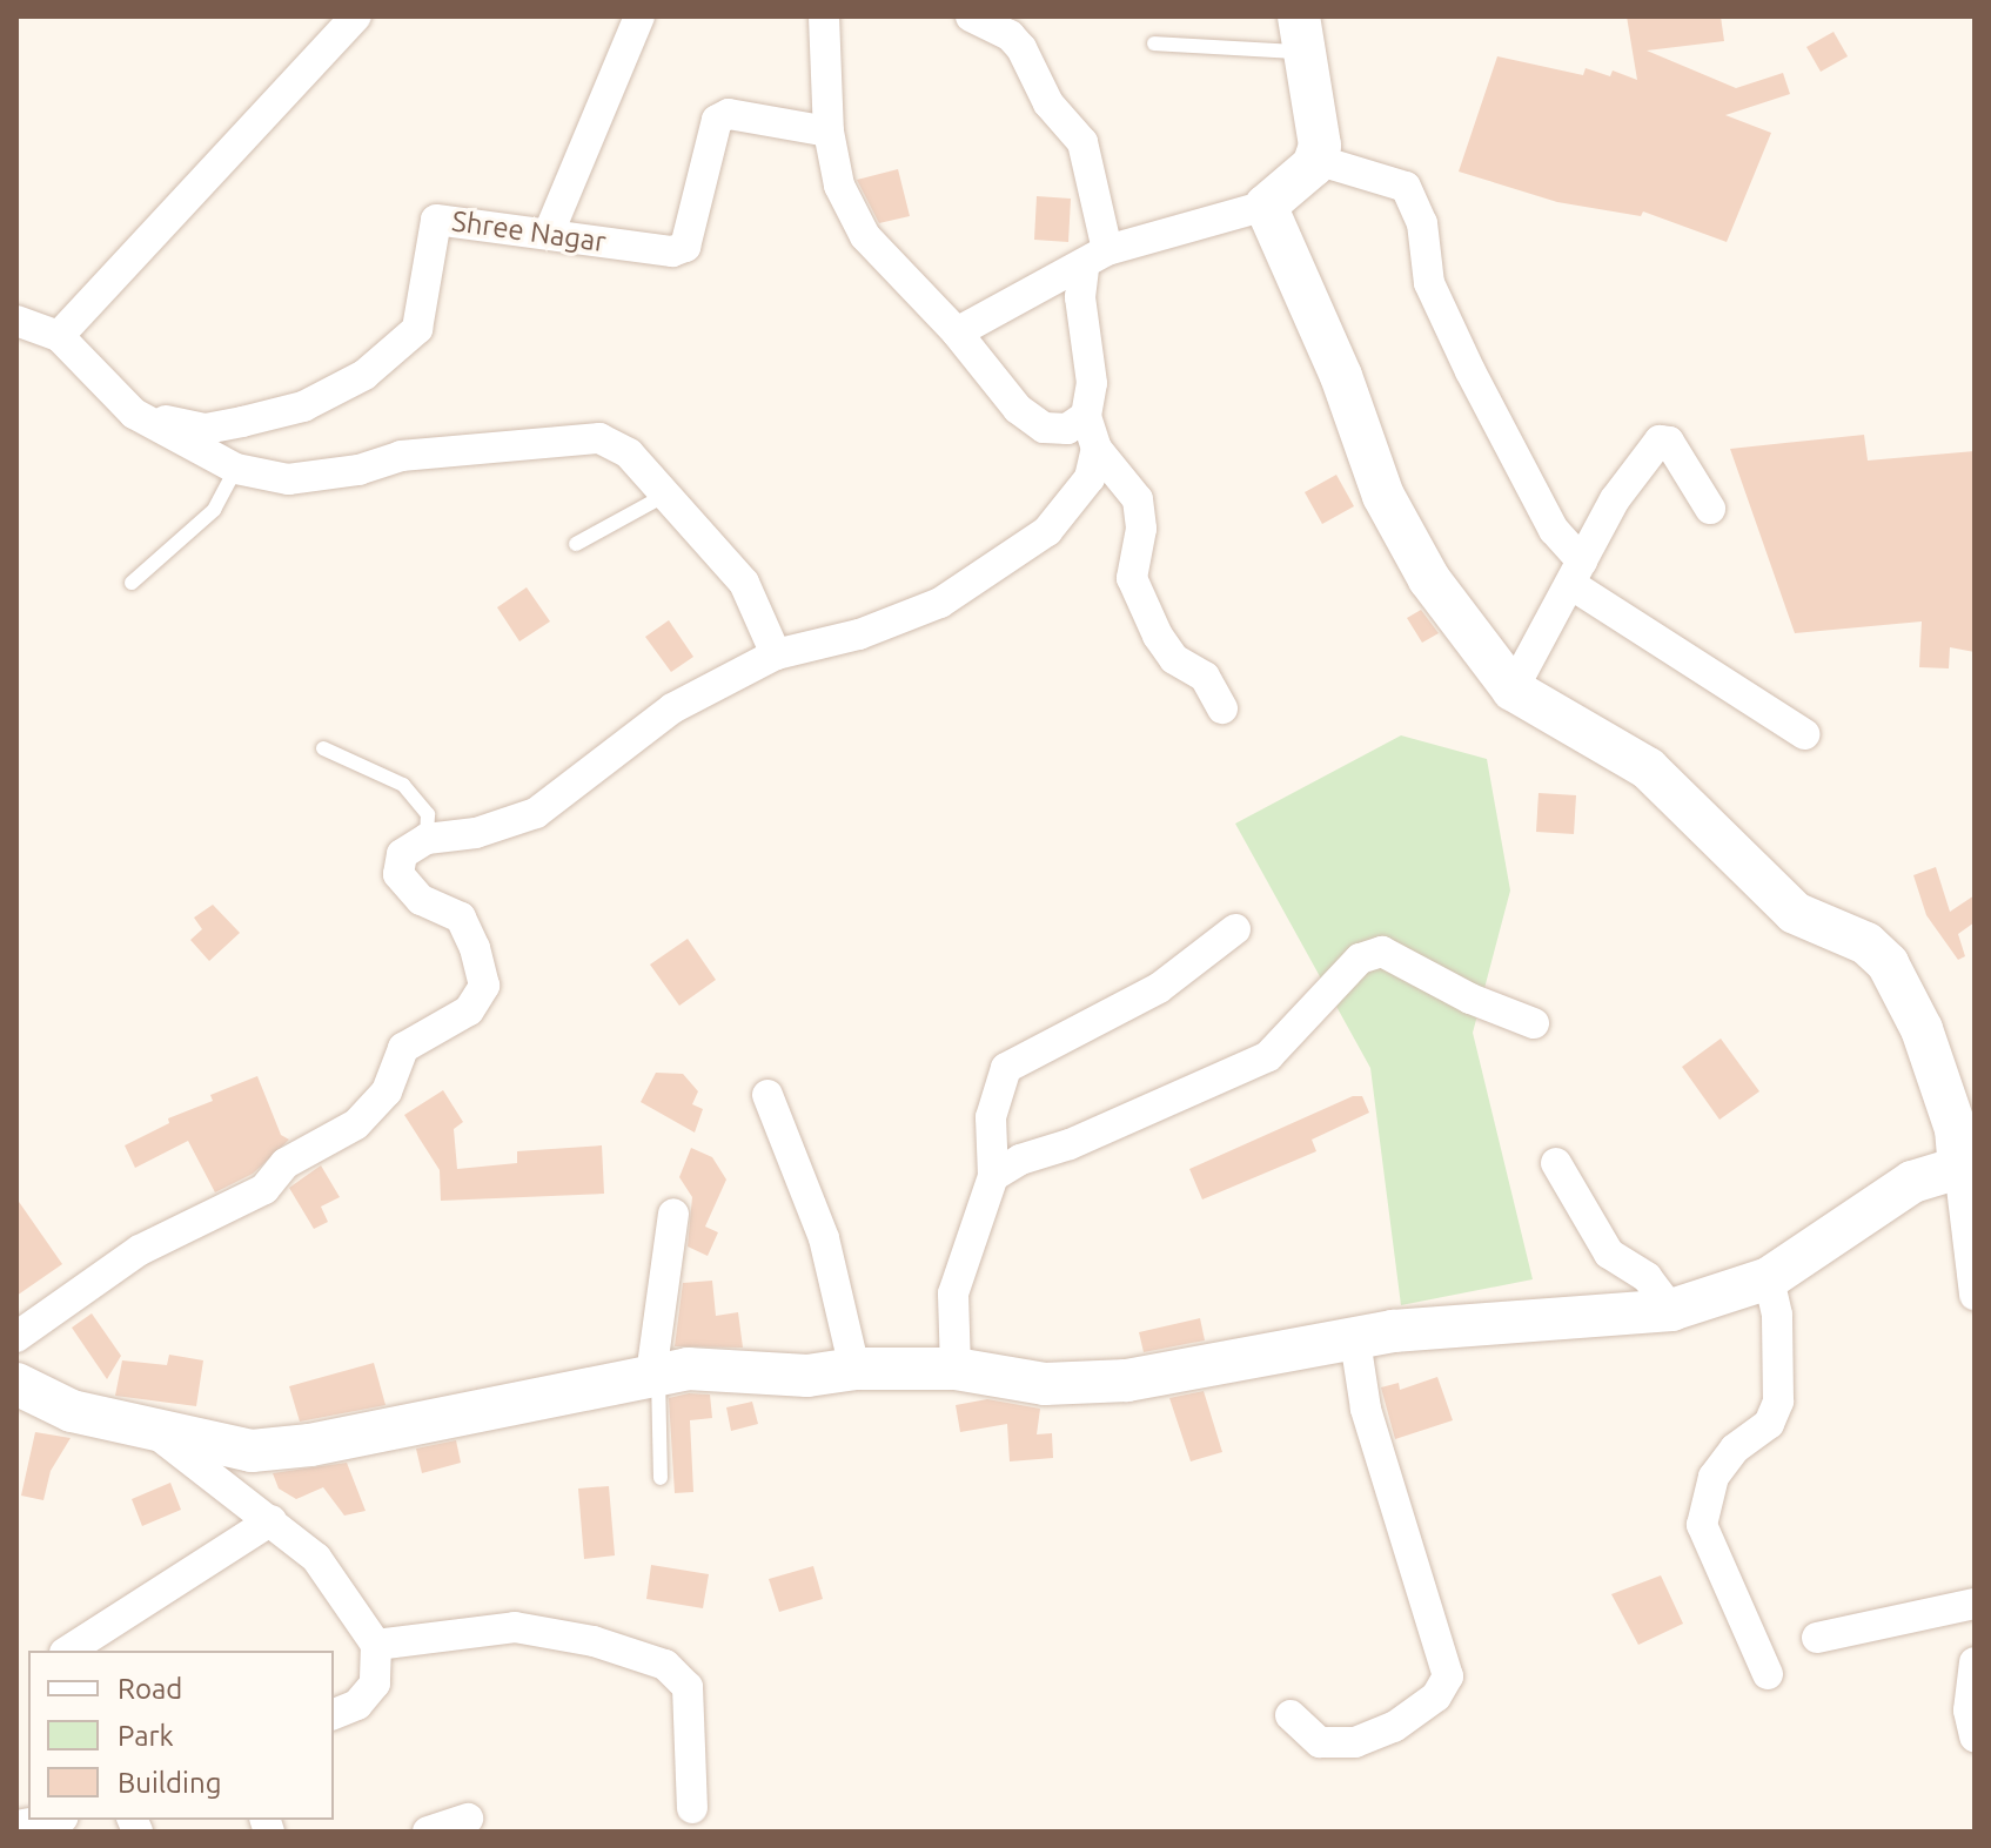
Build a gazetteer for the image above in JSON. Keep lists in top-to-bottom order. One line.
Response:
{"streets":{"street":["Shree Nagar"]},"legend":["Road","Park","Building"]}
